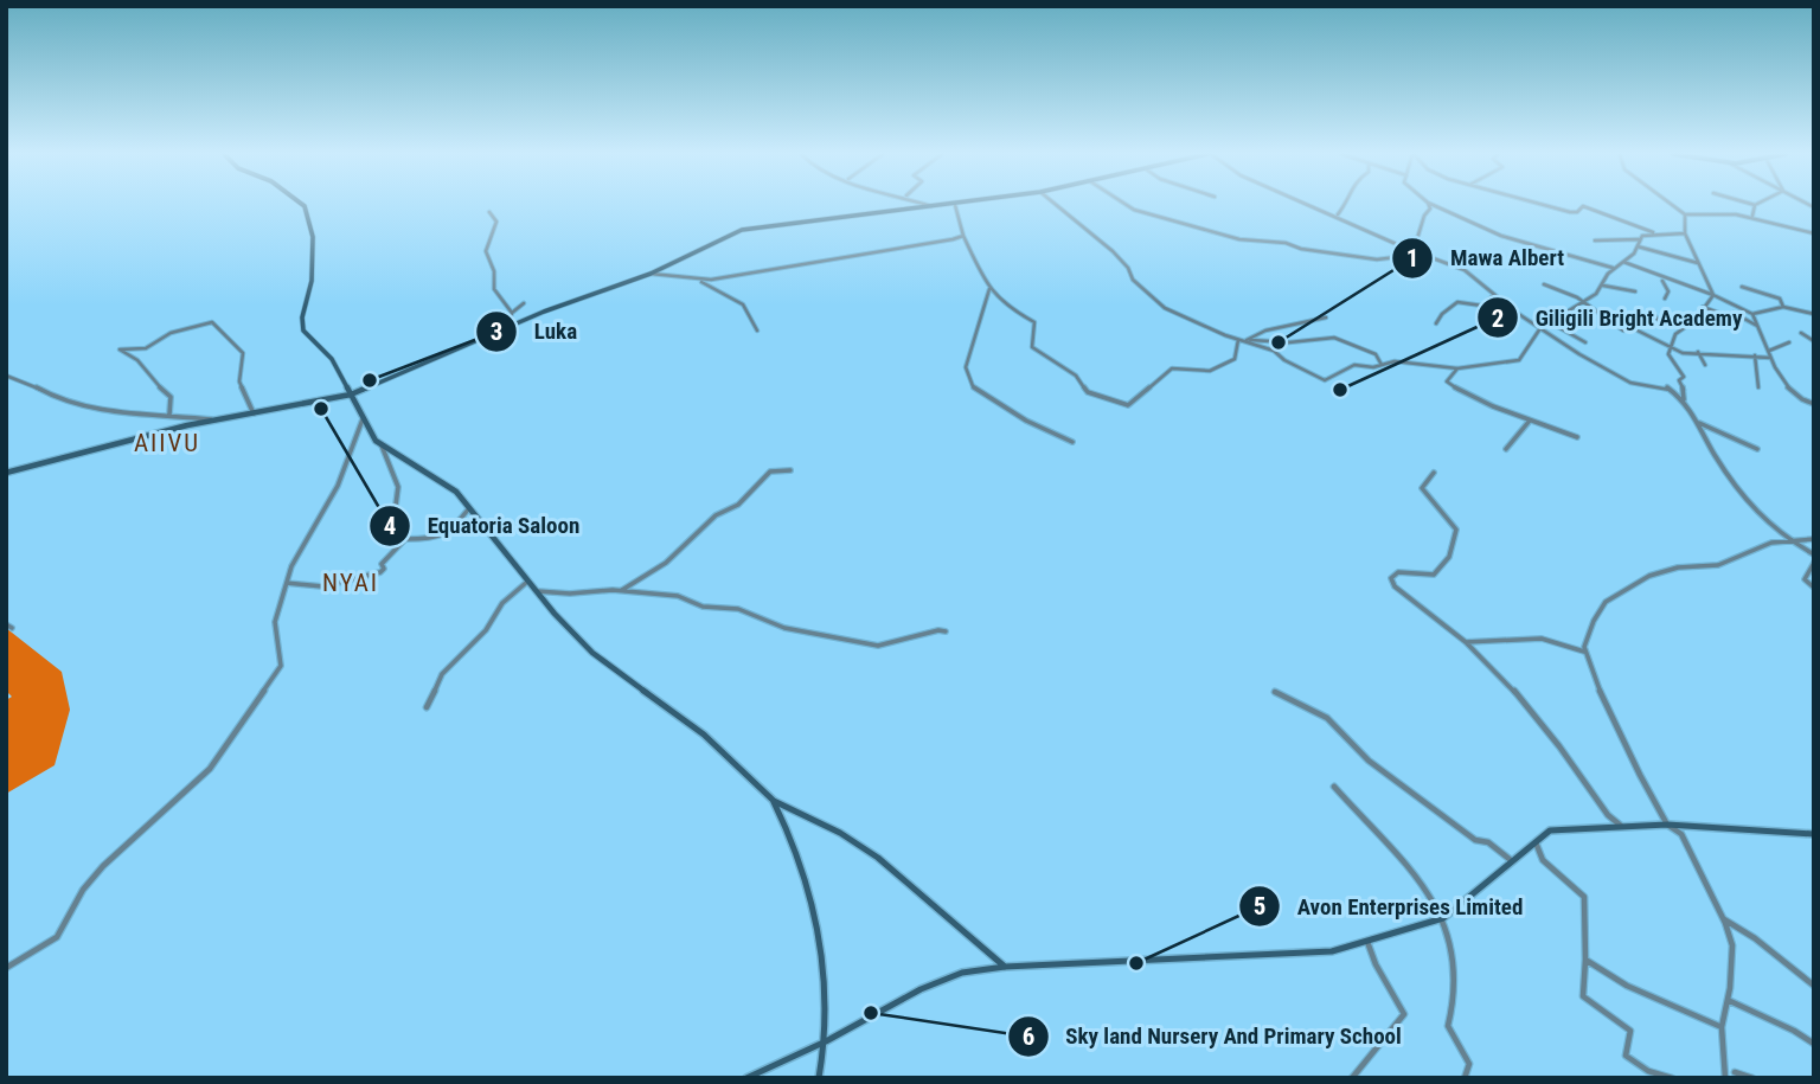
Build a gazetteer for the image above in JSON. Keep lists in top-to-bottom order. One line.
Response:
{"districts":["AIIVU","NYAI"],"places":["Mawa Albert","Luka","Giligili Bright Academy","Equatoria Saloon","Avon Enterprises Limited","Sky land Nursery And Primary School"]}
